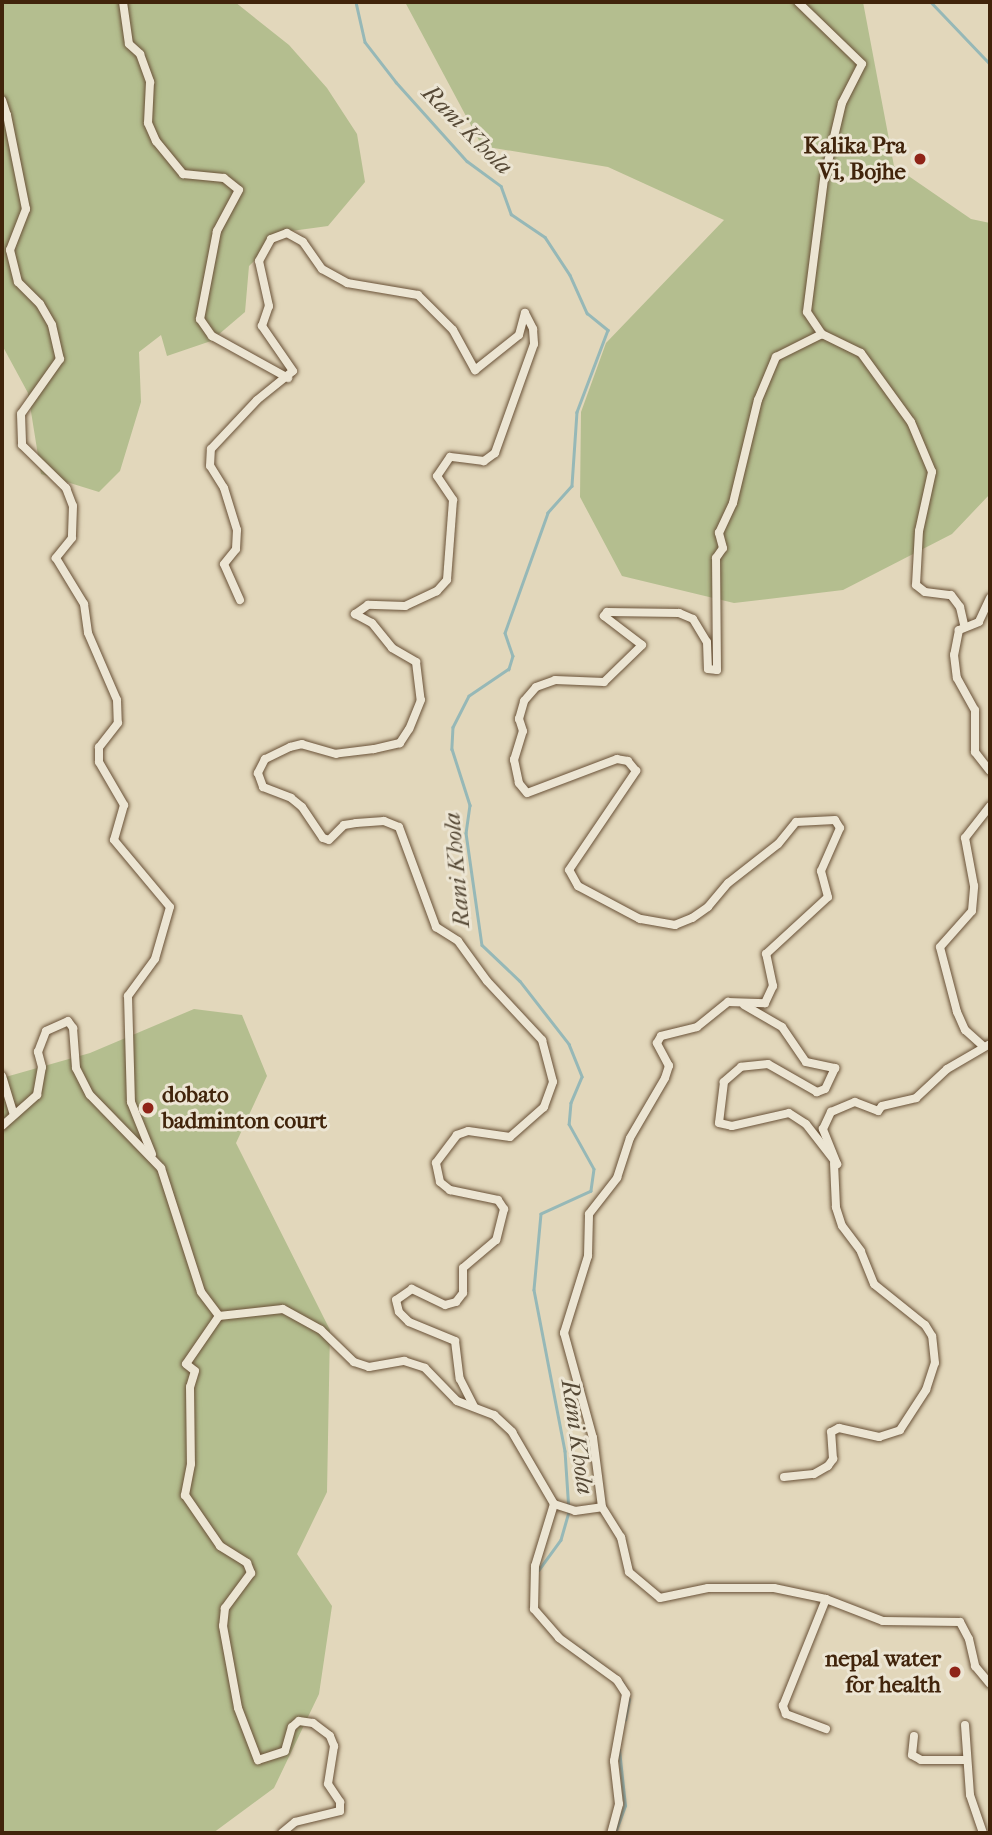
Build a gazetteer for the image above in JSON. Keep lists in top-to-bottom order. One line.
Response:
{"water":["Rani Khola"],"places":["Kalika Pra Vi, Bojhe","dobato badminton court","nepal water for health"]}
